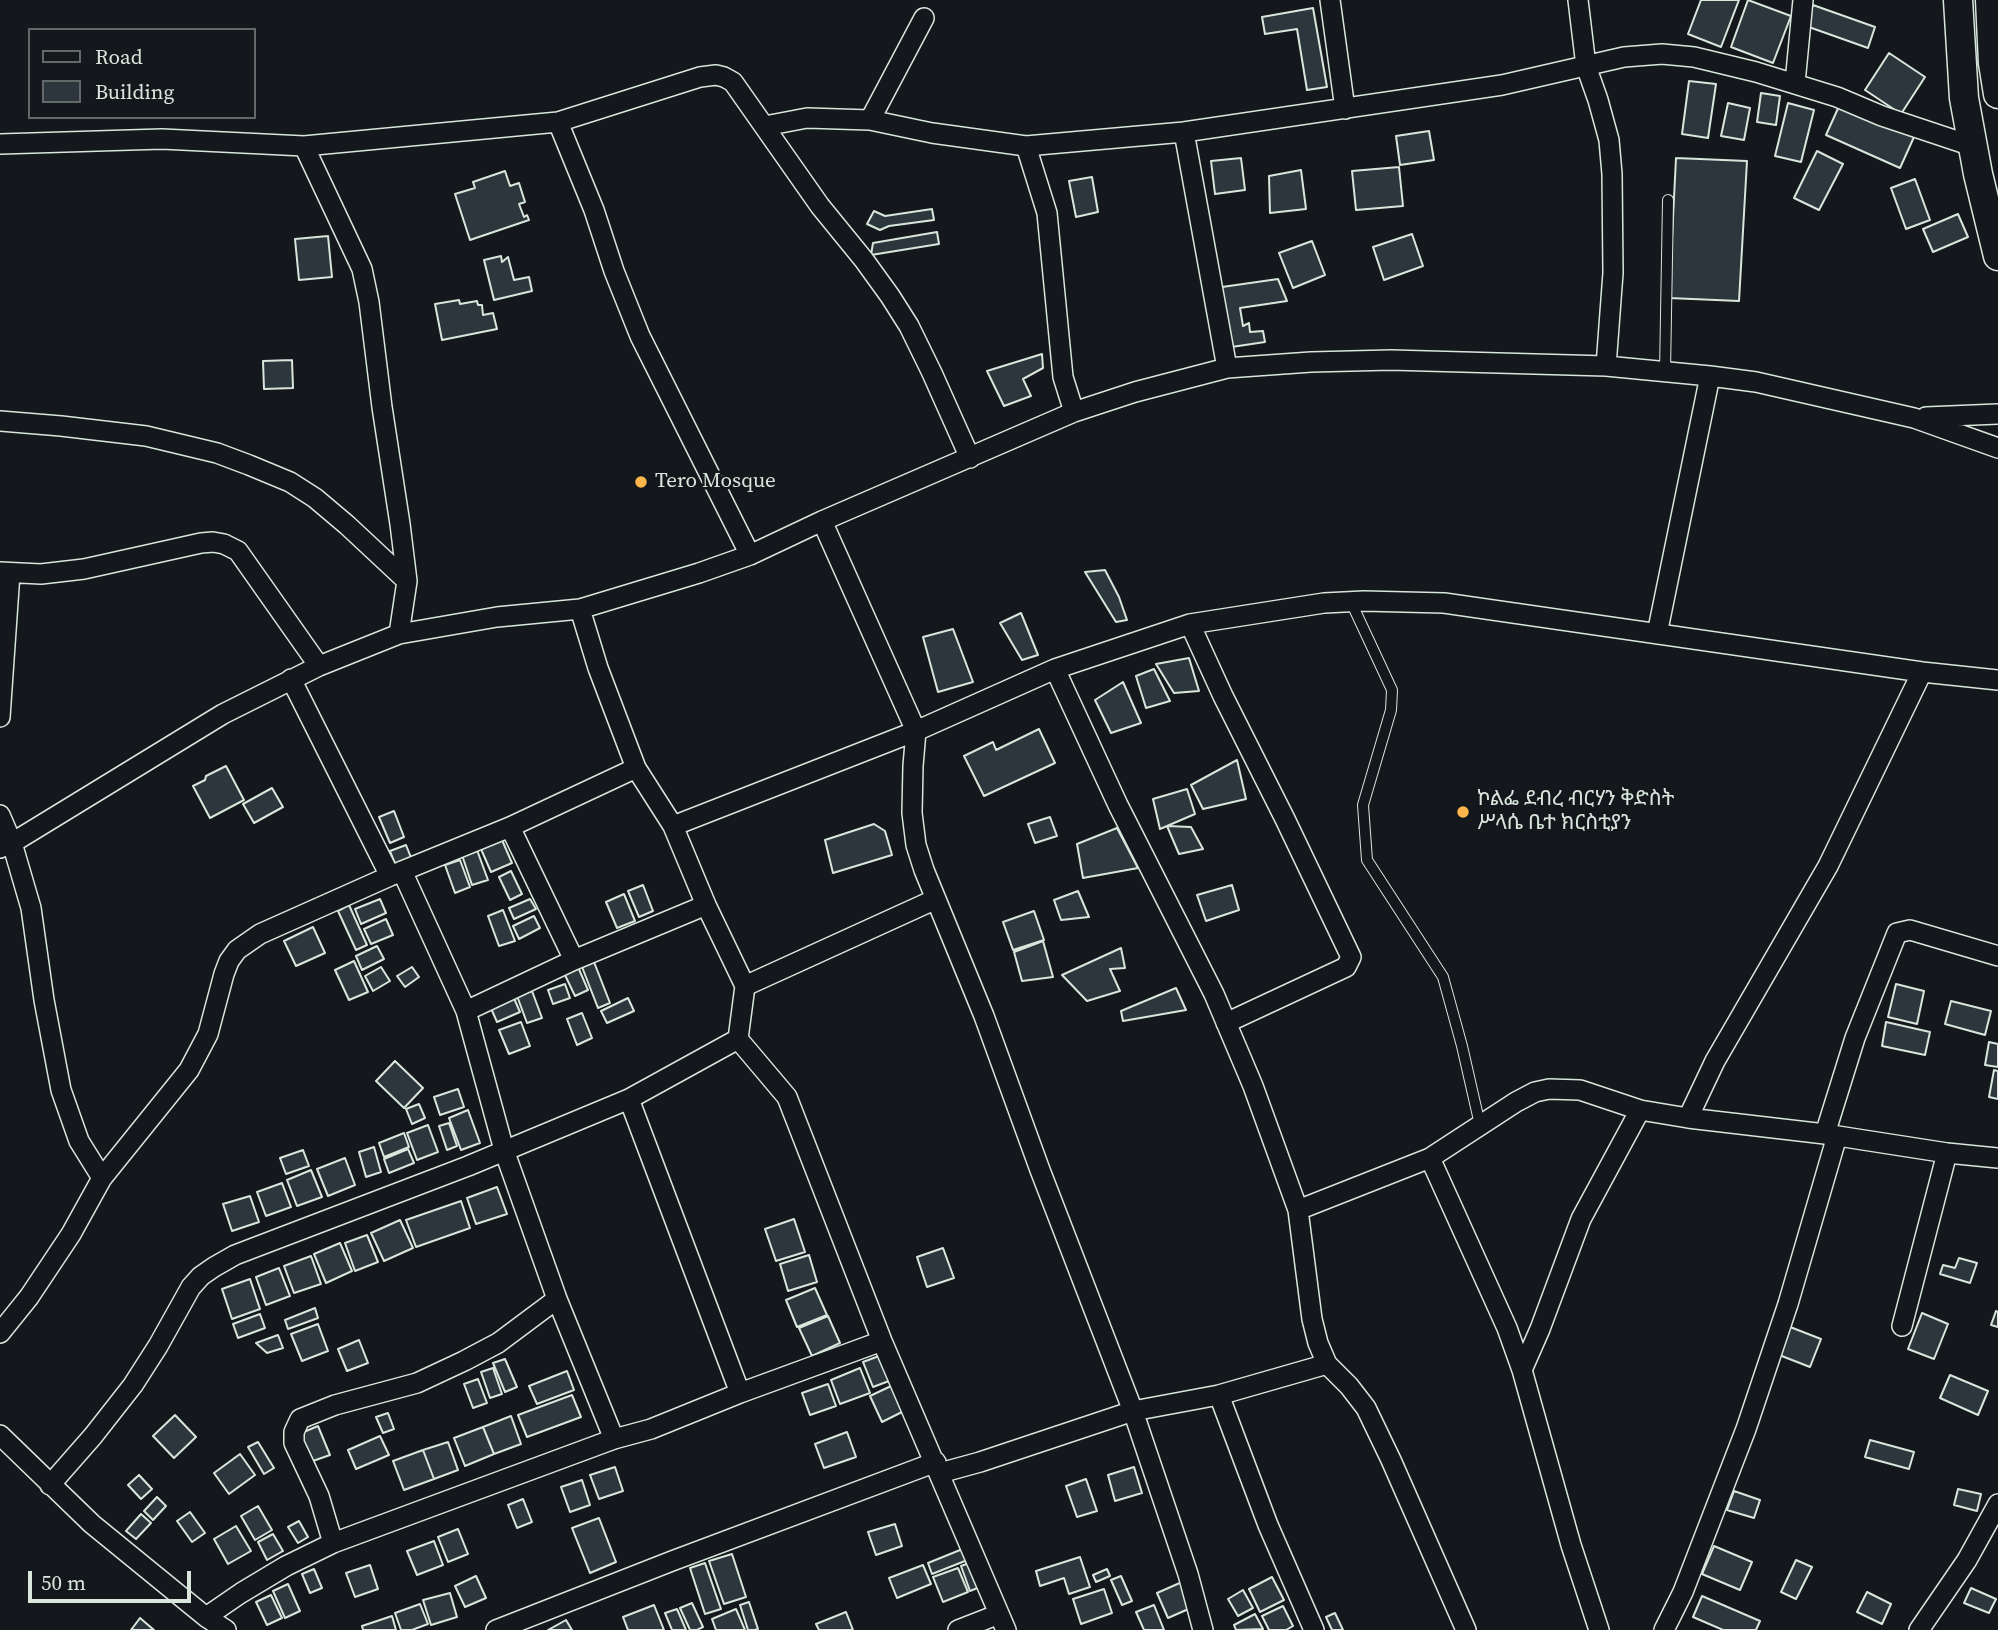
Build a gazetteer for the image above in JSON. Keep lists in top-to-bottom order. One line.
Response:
{"places":["Tero Mosque","ኮልፌ ደብረ ብርሃን ቅድስት ሥላሴ ቤተ ክርስቲያን"],"legend":["Road","Building"],"scale_bar":"50 m"}
